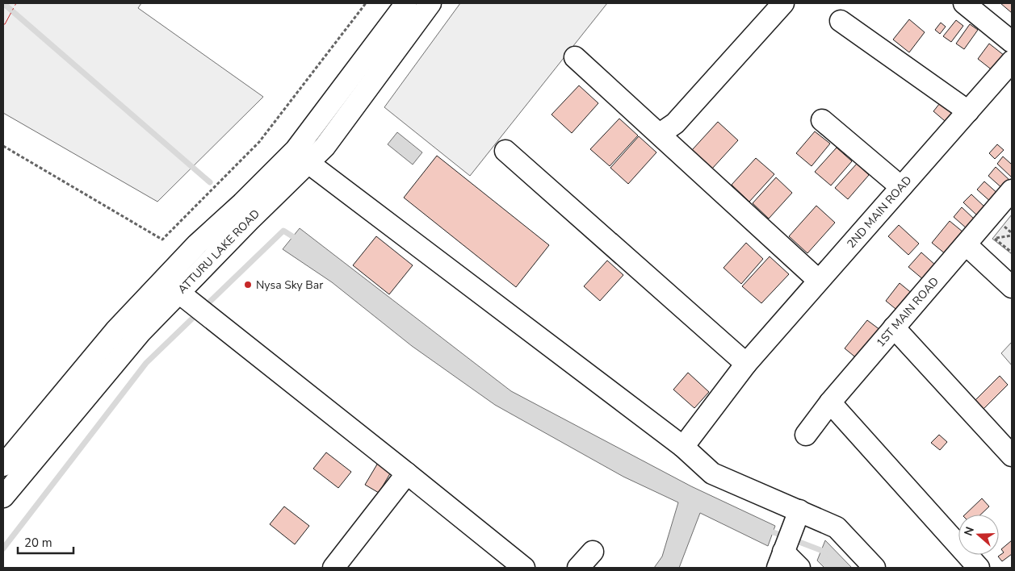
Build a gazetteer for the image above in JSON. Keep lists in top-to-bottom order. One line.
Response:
{"streets":{"street":["2ND MAIN ROAD","ATTURU LAKE ROAD","1ST MAIN ROAD"]},"places":["Nysa Sky Bar"],"scale_bar":"20 m","north":"left"}
